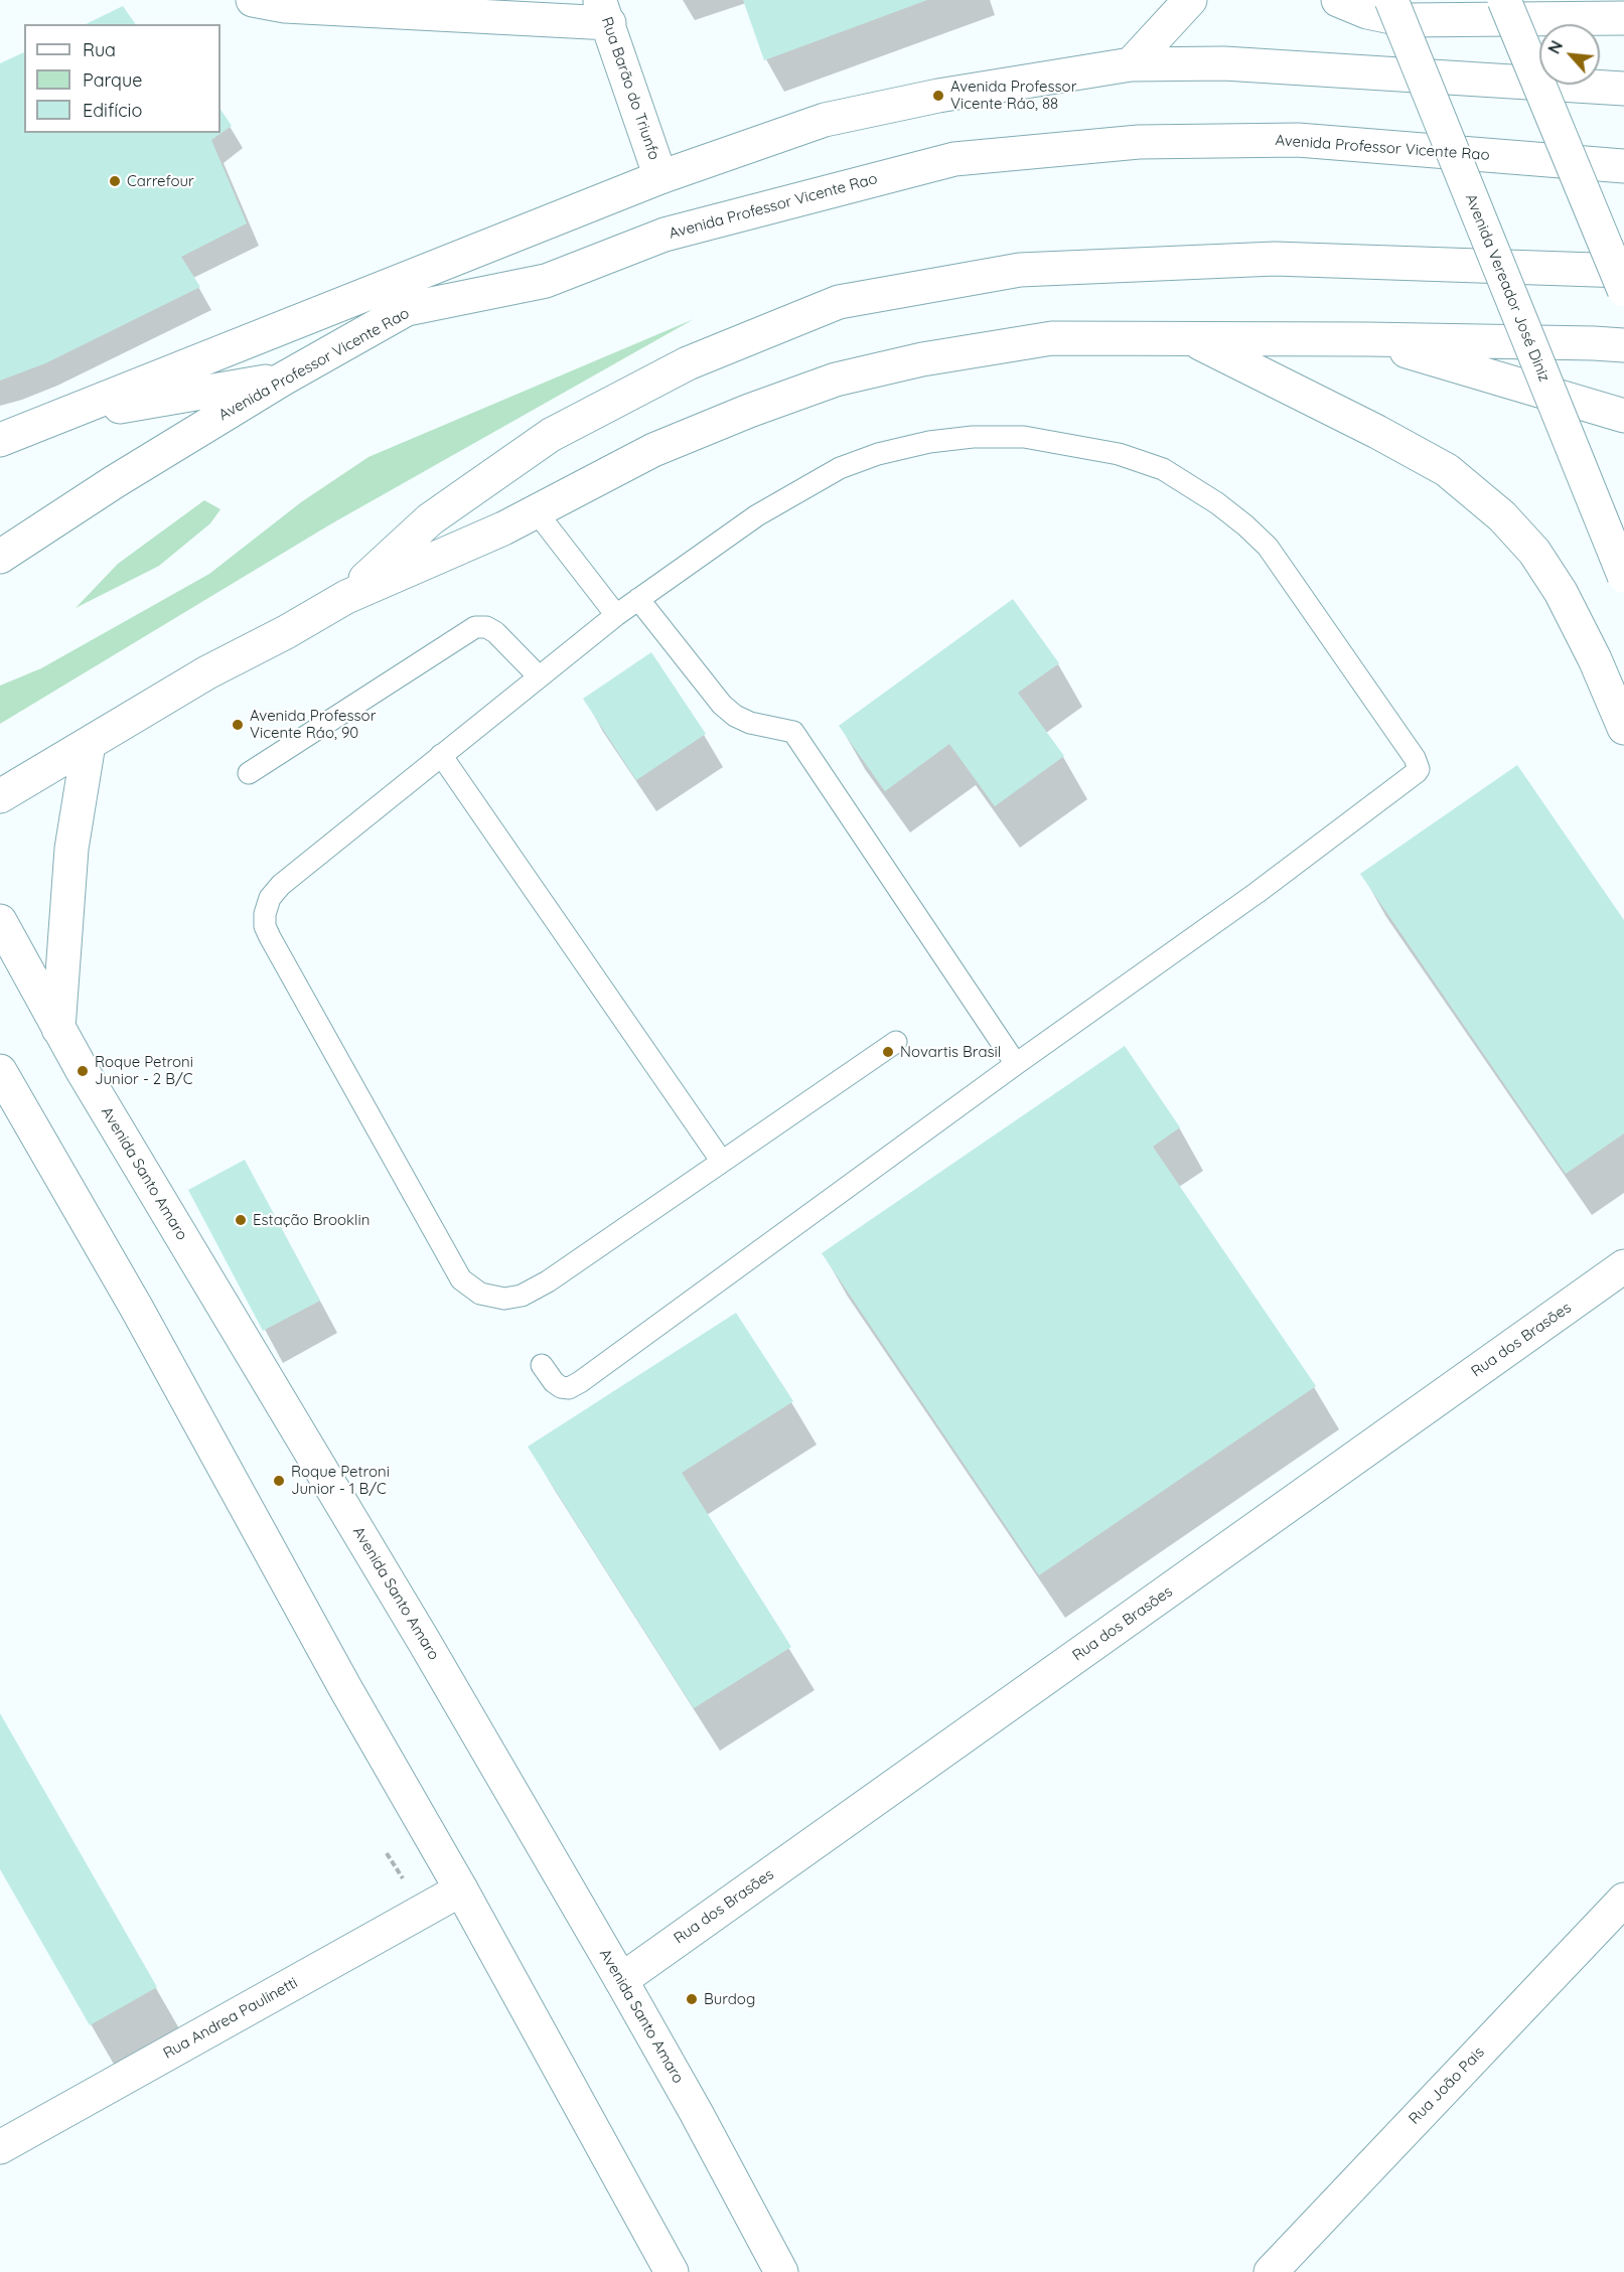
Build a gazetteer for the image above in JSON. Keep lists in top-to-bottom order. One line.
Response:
{"streets":{"main road":["Rua Barão do Triunfo","Avenida Professor Vicente Rao","Avenida Vereador José Diniz","Avenida Santo Amaro","Rua dos Brasões","Rua Andrea Paulinetti","Rua João Pais"]},"crossings":[["Avenida Santo Amaro","Rua dos Brasões"]],"places":["Avenida Professor Vicente Ráo, 88","Carrefour","Avenida Professor Vicente Ráo, 90","Novartis Brasil","Roque Petroni Junior - 2 B/C","Estação Brooklin","Roque Petroni Junior - 1 B/C","Burdog"],"legend":["Rua","Parque","Edifício"],"north":"top left"}
